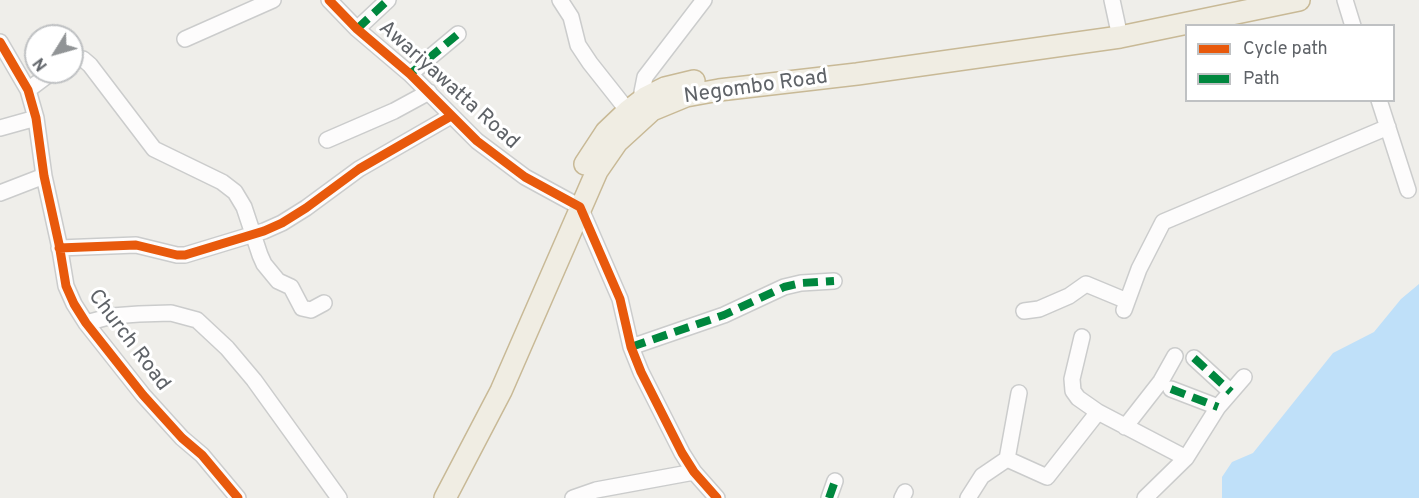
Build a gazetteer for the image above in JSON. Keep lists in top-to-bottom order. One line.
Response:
{"streets":{"highway":["Negombo Road"],"street":["Awariyawatta Road","Church Road"]},"crossings":[["Awariyawatta Road","Negombo Road"]],"legend":["Cycle path","Path"],"north":"bottom left"}
